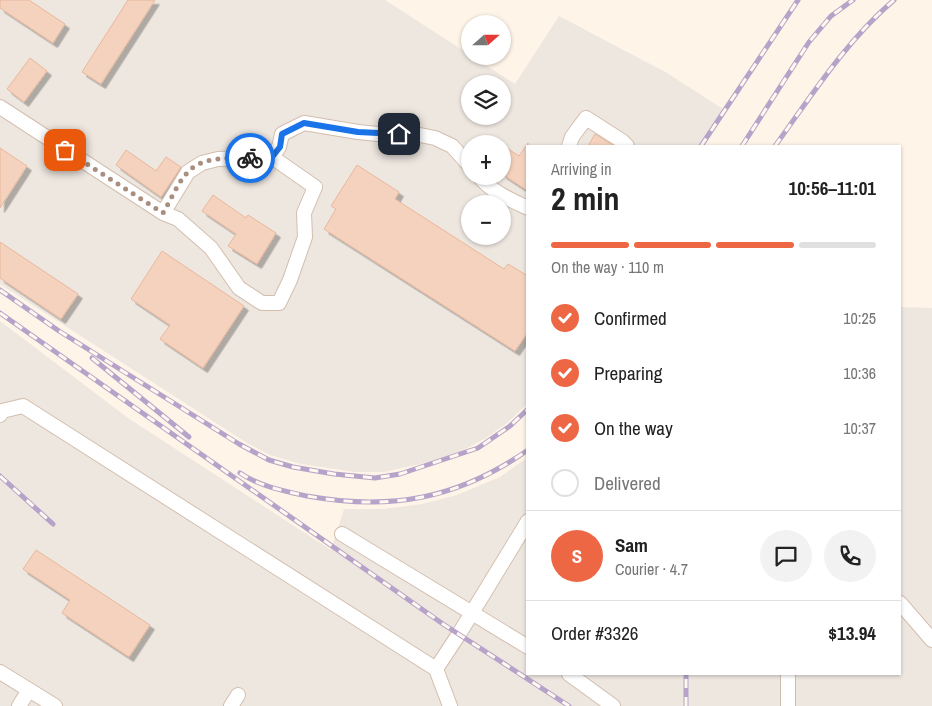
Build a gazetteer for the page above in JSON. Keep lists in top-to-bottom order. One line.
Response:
{"north":"right","page":{"map_buttons":["+","−"],"heading":["2 min","Arriving in","10:56–11:01"],"panel":["Sam","Courier · 4.7","Order #3326","$13.94"],"bar":"On the way · 110 m","list":[["Confirmed","10:25"],["Preparing","10:36"],["On the way","10:37"],"Delivered"],"round":"S"}}
